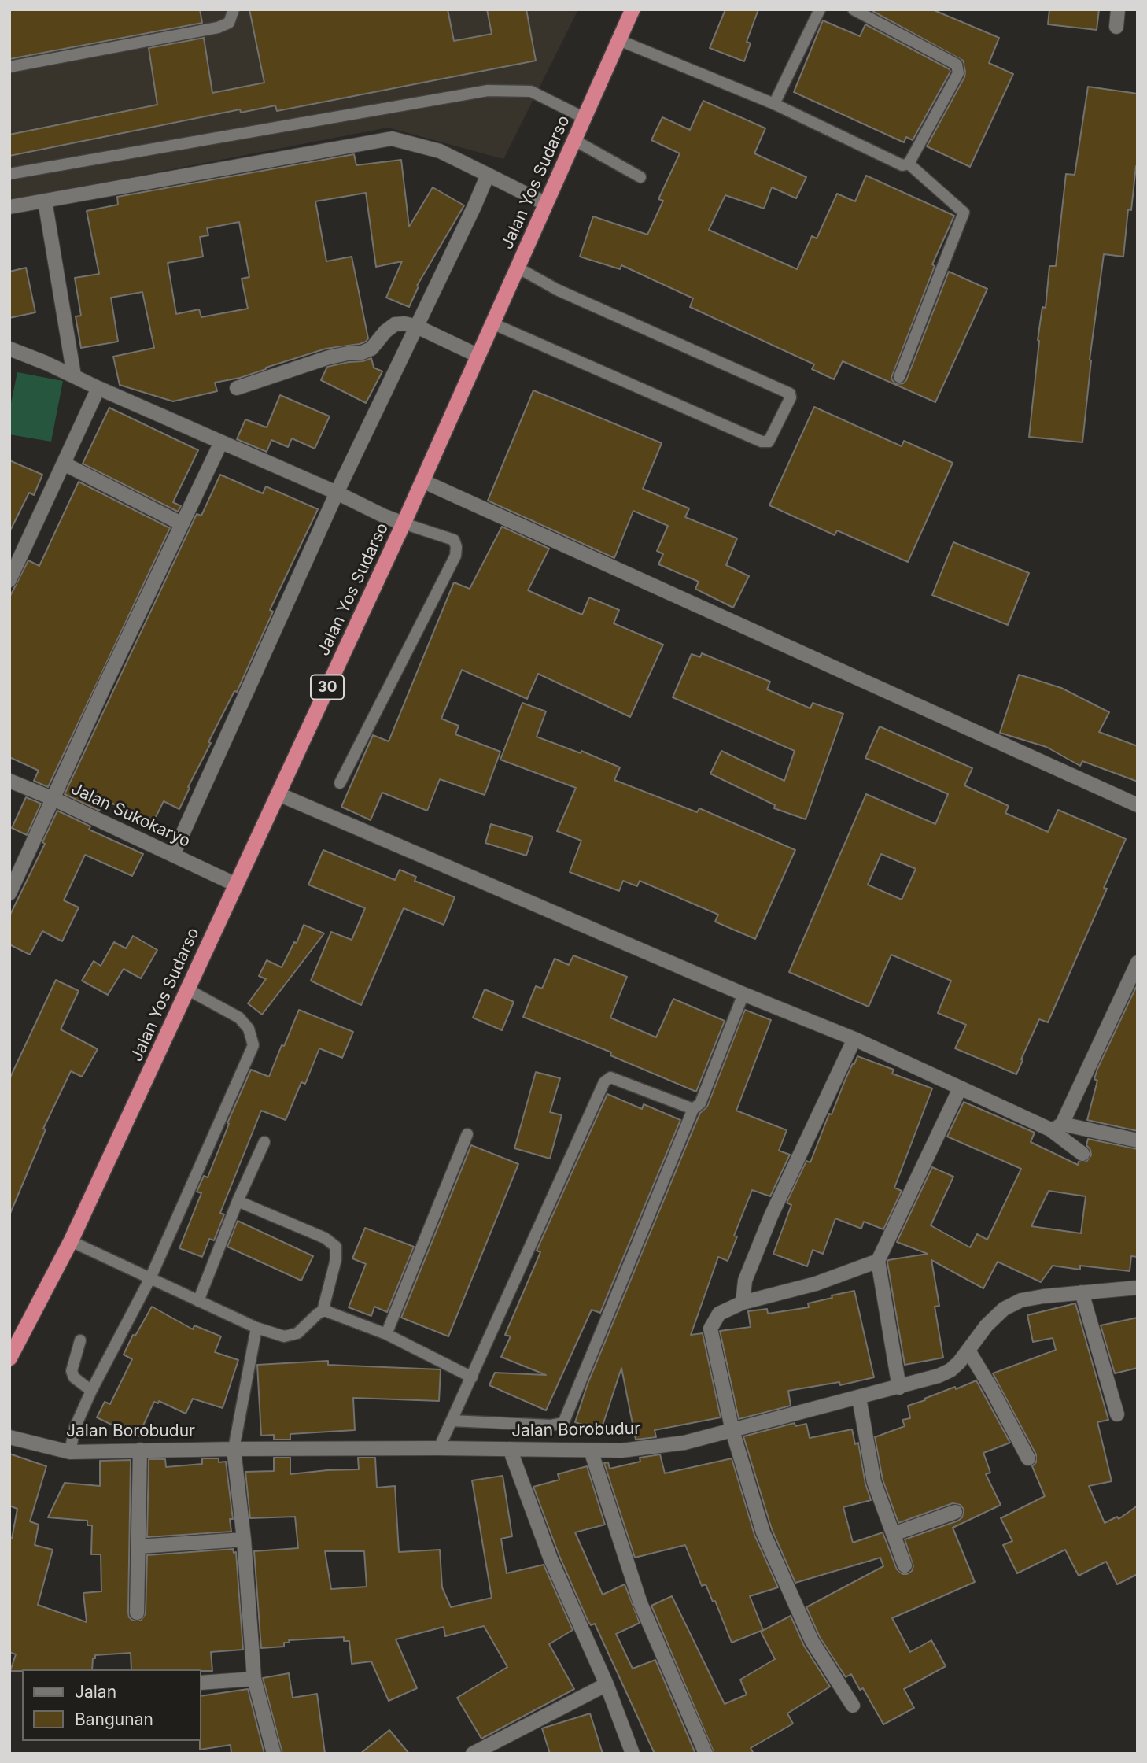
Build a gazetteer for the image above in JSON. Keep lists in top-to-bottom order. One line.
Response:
{"streets":{"highway":["Jalan Yos Sudarso","30"],"street":["Jalan Sukokaryo","Jalan Borobudur"]},"crossings":[["Jalan Yos Sudarso","Jalan Sukokaryo"]],"legend":["Jalan","Bangunan"]}
